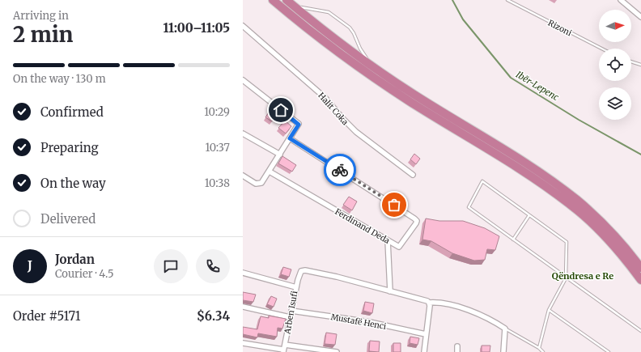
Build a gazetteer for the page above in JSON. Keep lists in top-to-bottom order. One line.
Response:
{"streets":{"street":["Halit Coka","Ferdinand Deda","Arben Isufi","Mustafë Henci"],"lane":["Rizoni"]},"crossings":[["Arben Isufi","Mustafë Henci"]],"districts":["Qëndresa e Re"],"water":["Ibër-Lepenc"],"north":"right","page":{"heading":["2 min","Arriving in","11:00–11:05"],"panel":["Jordan","Courier · 4.5","Order #5171","$6.34"],"bar":"On the way · 130 m","list":[["Confirmed","10:29"],["Preparing","10:37"],["On the way","10:38"],"Delivered"],"round":"J"}}
